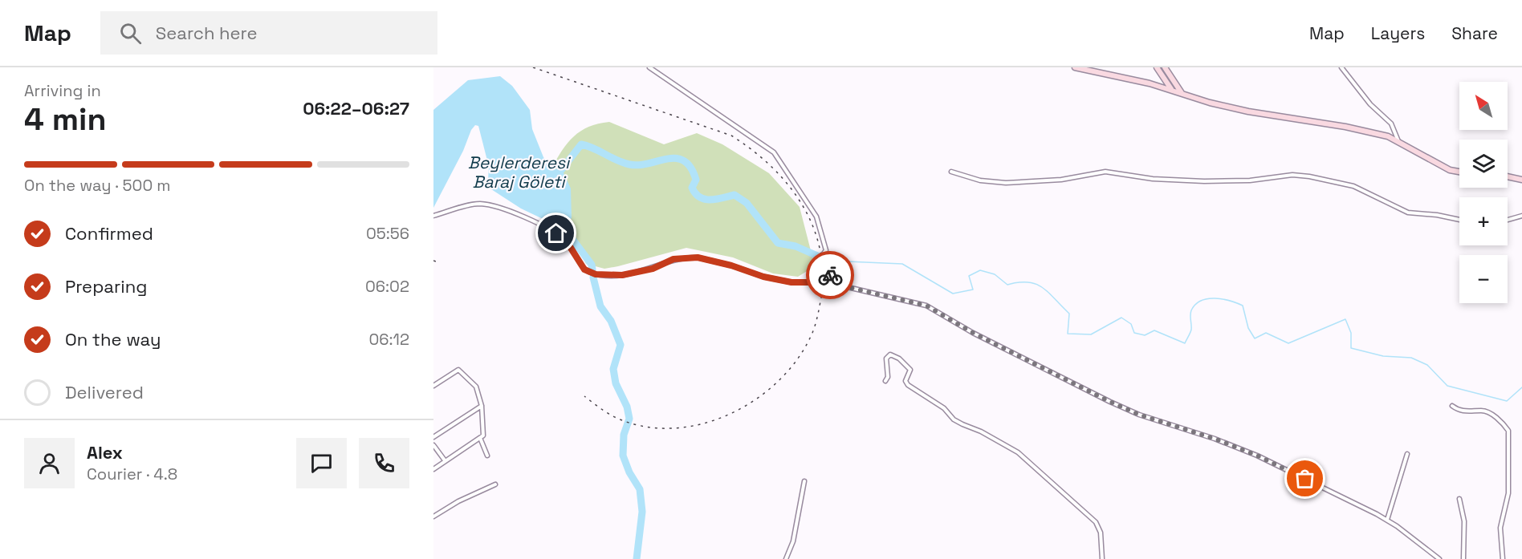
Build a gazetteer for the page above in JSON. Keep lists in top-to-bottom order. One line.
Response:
{"water":["Beylerderesi Baraj Göleti"],"north":"top left","page":{"header":"Map","search":"Search here","nav":["Map","Layers","Share"],"heading":["4 min","Arriving in","06:22–06:27"],"panel":["Alex","Courier · 4.8"],"map_buttons":["+","−"],"bar":"On the way · 500 m","list":[["Confirmed","05:56"],["Preparing","06:02"],["On the way","06:12"],"Delivered"]}}
